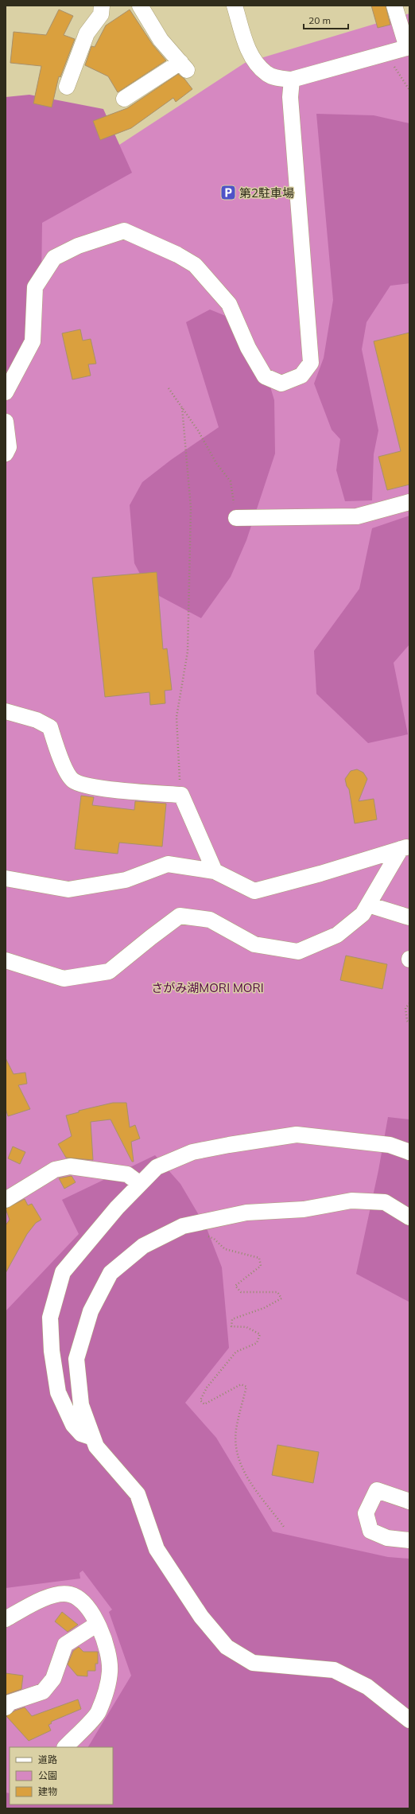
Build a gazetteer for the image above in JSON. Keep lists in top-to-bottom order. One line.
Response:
{"parks":["さがみ湖MORI MORI"],"places":{"parking":["第2駐車場"]},"legend":["道路","公園","建物"],"scale_bar":"20 m"}
